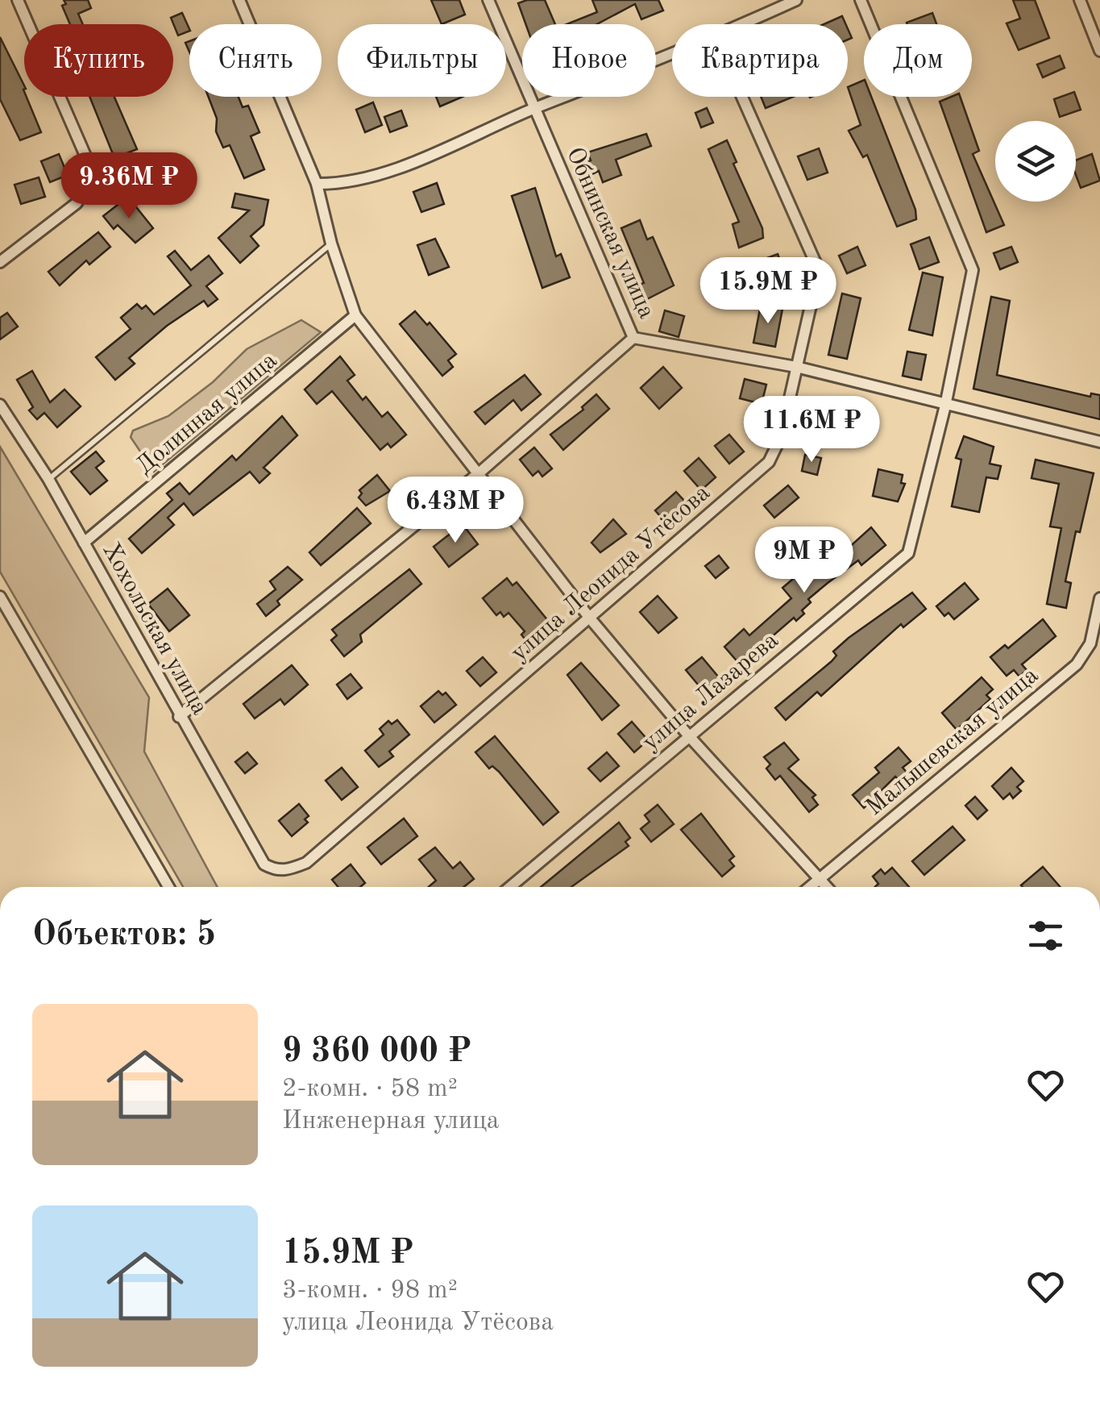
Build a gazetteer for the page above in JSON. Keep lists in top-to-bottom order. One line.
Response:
{"streets":{"street":["Обнинская улица","Долинная улица","улица Леонида Утёсова","Хохольская улица","улица Лазарева","Малышевская улица"]},"crossings":[["Обнинская улица","Хохольская улица"],["Долинная улица","Хохольская улица"],["улица Леонида Утёсова","Хохольская улица"]],"page":{"chip":["Купить","Снять","Фильтры","Новое","Квартира","Дом"],"price":["9.36M ₽","15.9M ₽","11.6M ₽","6.43M ₽","9M ₽"],"heading":"Объектов: 5","list":[{"name":"9 360 000 ₽","note":"2-комн. · 58 m² · Инженерная улица"},{"name":"15.9M ₽","note":"3-комн. · 98 m² · улица Леонида Утёсова"}]}}
